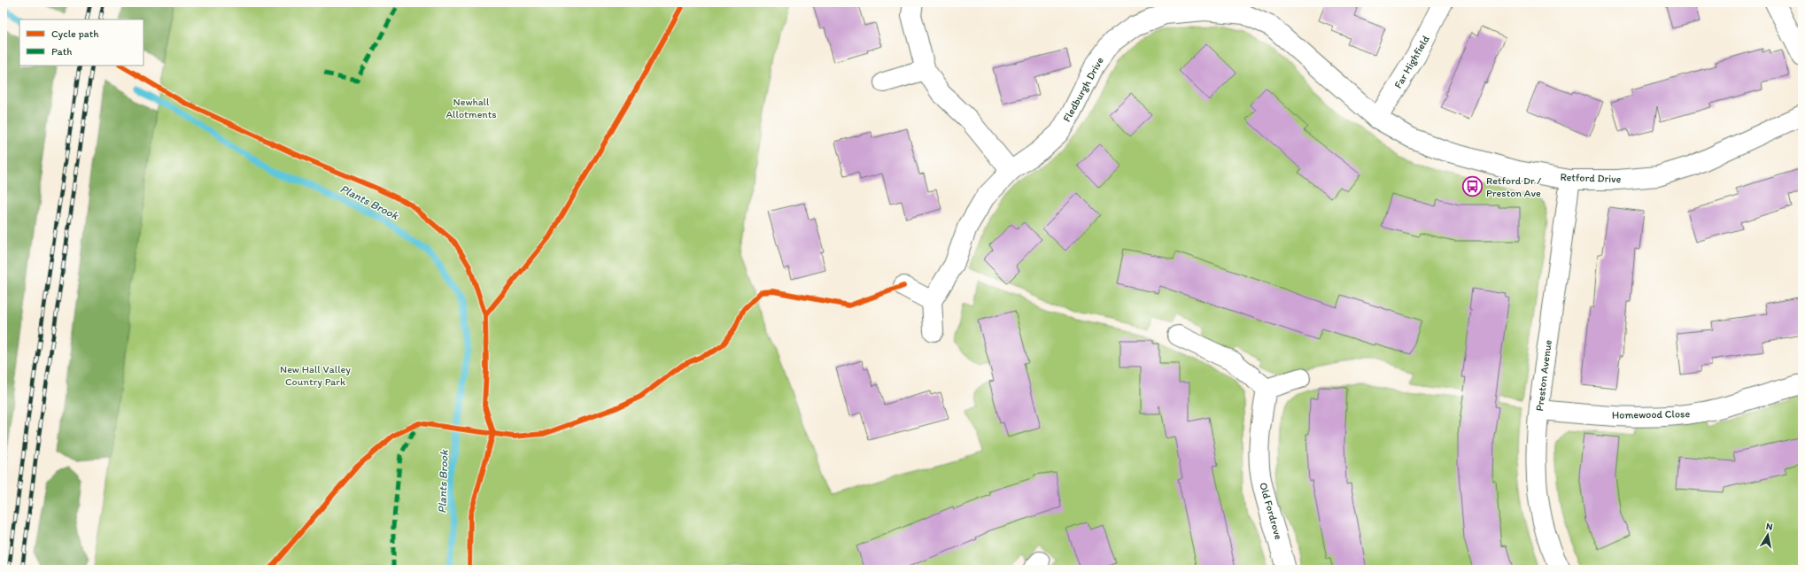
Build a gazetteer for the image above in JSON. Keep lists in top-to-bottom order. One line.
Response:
{"streets":{"street":["Far Highfield","Fledburgh Drive","Retford Drive","Preston Avenue","Homewood Close","Old Fordrove"]},"crossings":[["Far Highfield","Fledburgh Drive"],["Far Highfield","Retford Drive"],["Fledburgh Drive","Retford Drive"],["Retford Drive","Preston Avenue"],["Preston Avenue","Homewood Close"]],"water":["Plants Brook"],"parks":["Newhall Allotments","New Hall Valley Country Park"],"places":{"bus stop":["Retford Dr / Preston Ave"]},"legend":["Cycle path","Path"],"north":"top"}
